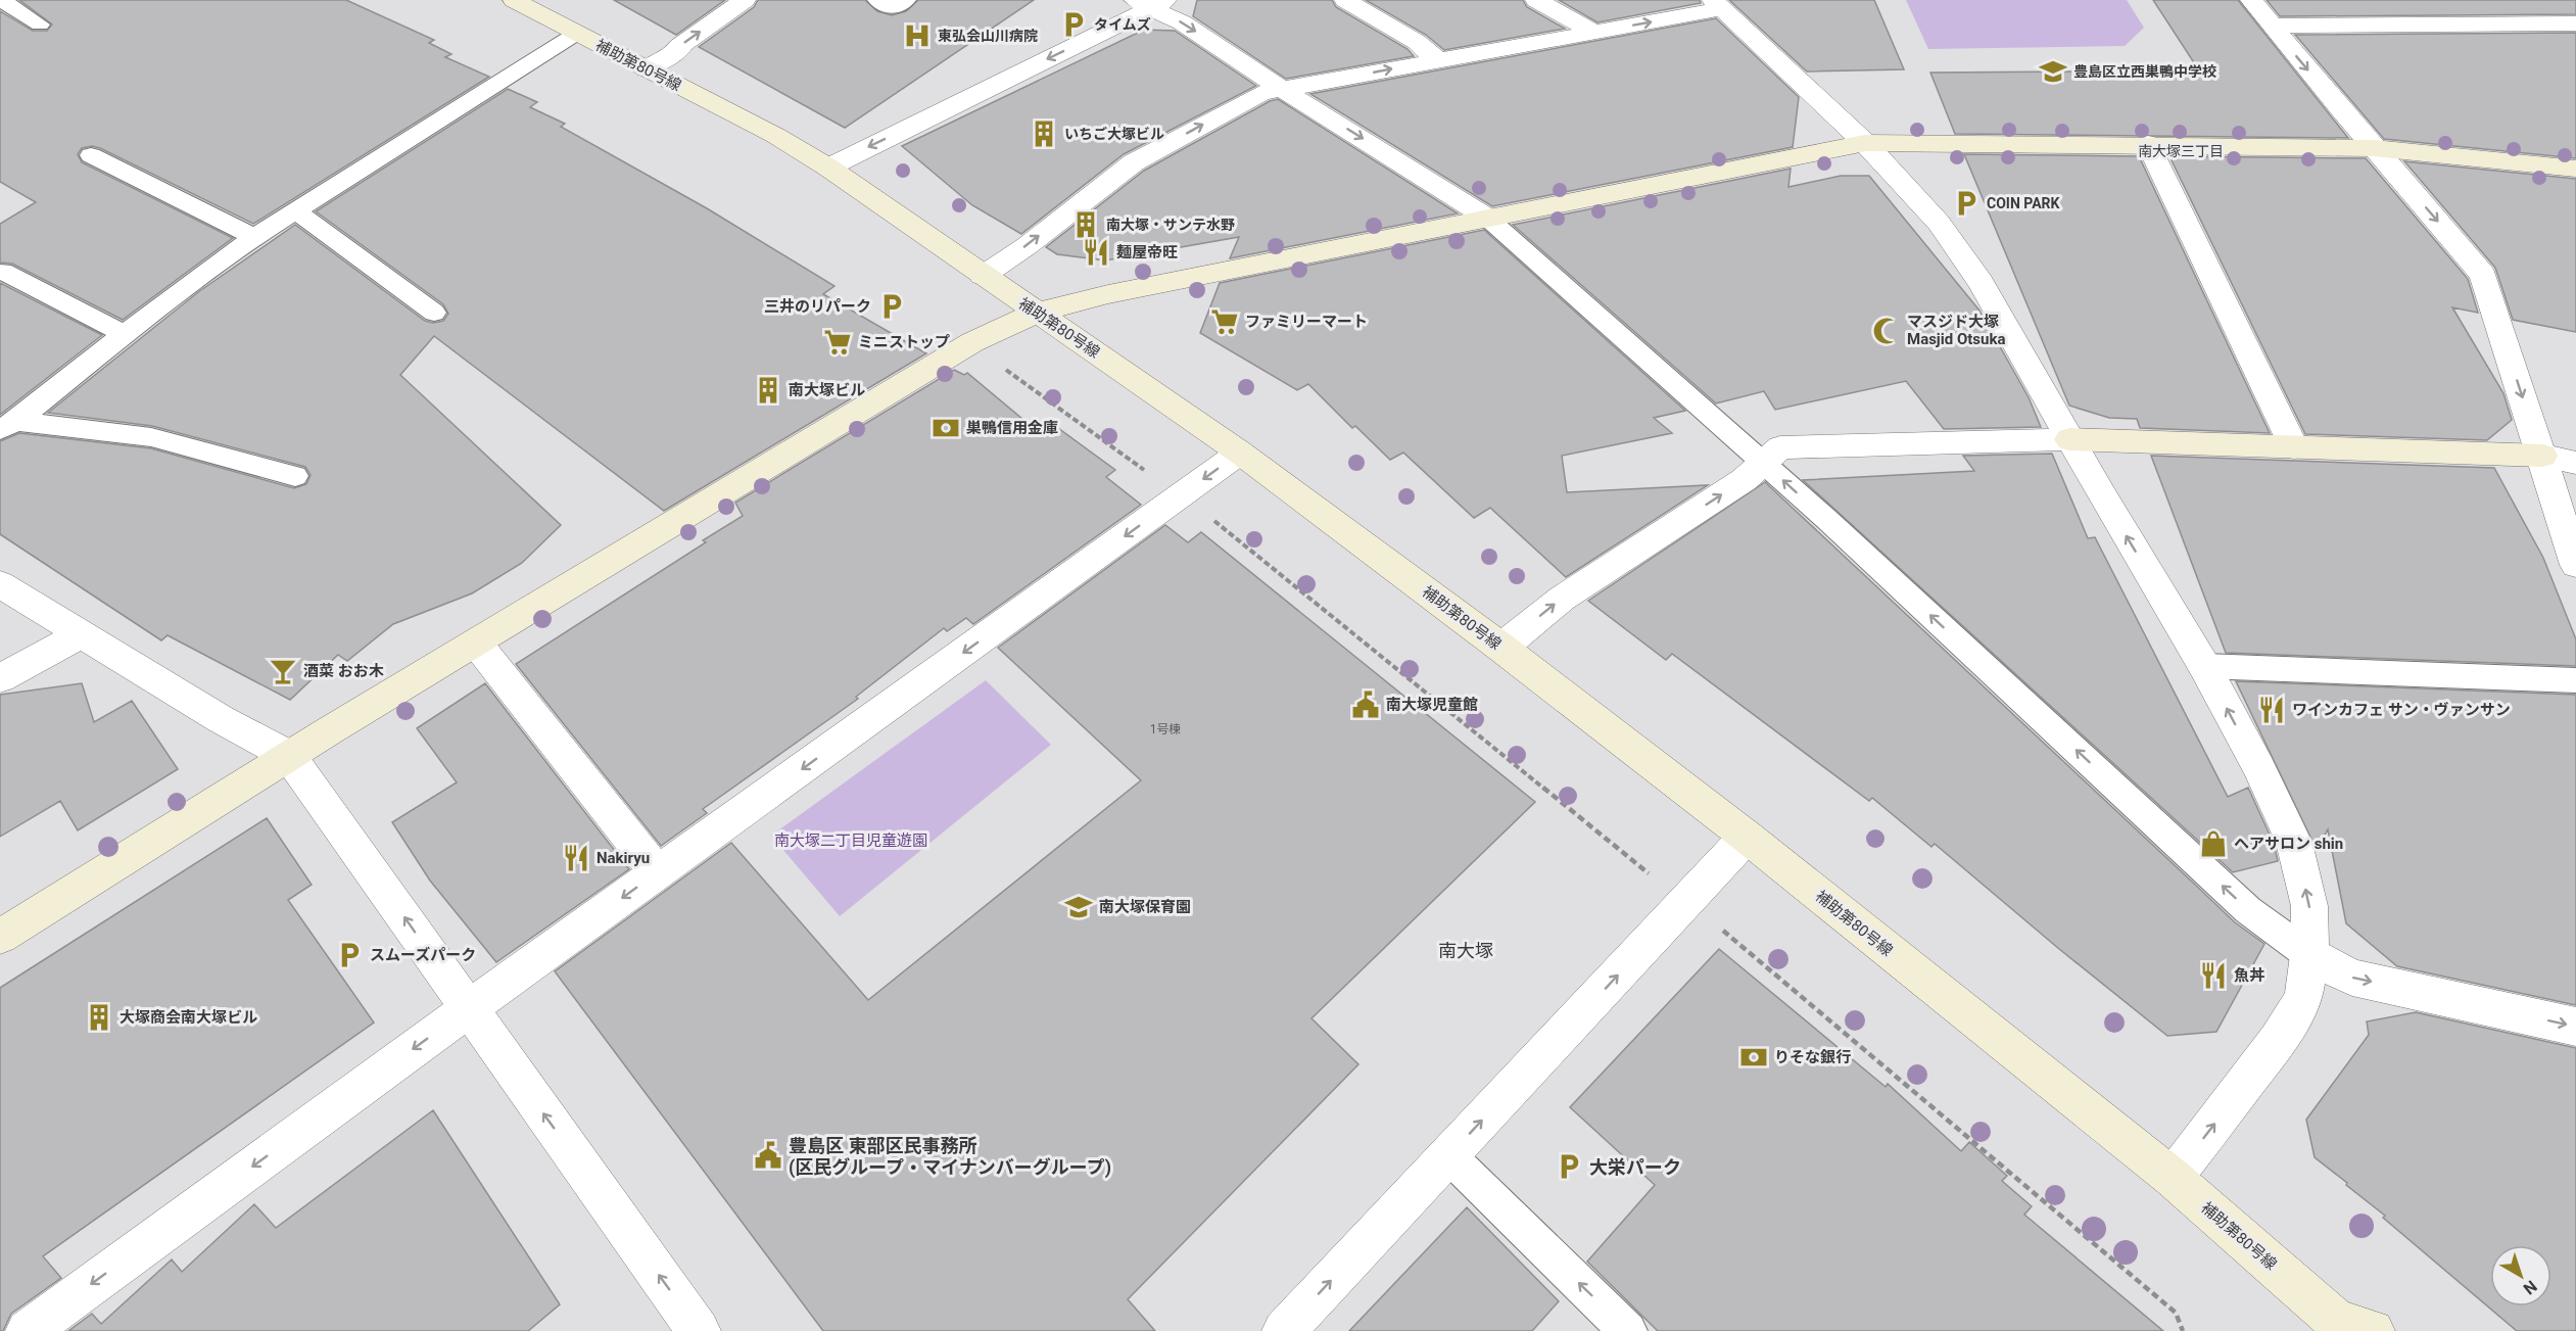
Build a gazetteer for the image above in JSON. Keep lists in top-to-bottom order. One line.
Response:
{"streets":{"street":["補助第80号線"]},"districts":["南大塚三丁目","南大塚"],"parks":["南大塚二丁目児童遊園"],"places":{"parking":["タイムズ","COIN PARK","三井のリパーク","スムーズパーク","大栄パーク"],"hospital":["東弘会山川病院"],"school or university":["豊島区立西巣鴨中学校","南大塚保育園"],"building":["いちご大塚ビル","南大塚・サンテ水野","南大塚ビル","大塚商会南大塚ビル"],"restaurant":["麺屋帝旺","ワインカフェ サン・ヴァンサン","Nakiryu","魚丼"],"supermarket":["ファミリーマート","ミニストップ"],"mosque":["マスジド大塚 Masjid Otsuka"],"bank":["巣鴨信用金庫","りそな銀行"],"bar":["酒菜 おお木"],"public building":["南大塚児童館","豊島区 東部区民事務所 (区民グループ・マイナンバーグループ)"],"shop":["ヘアサロン shin"]},"house_numbers":["1号棟"],"north":"bottom right"}
